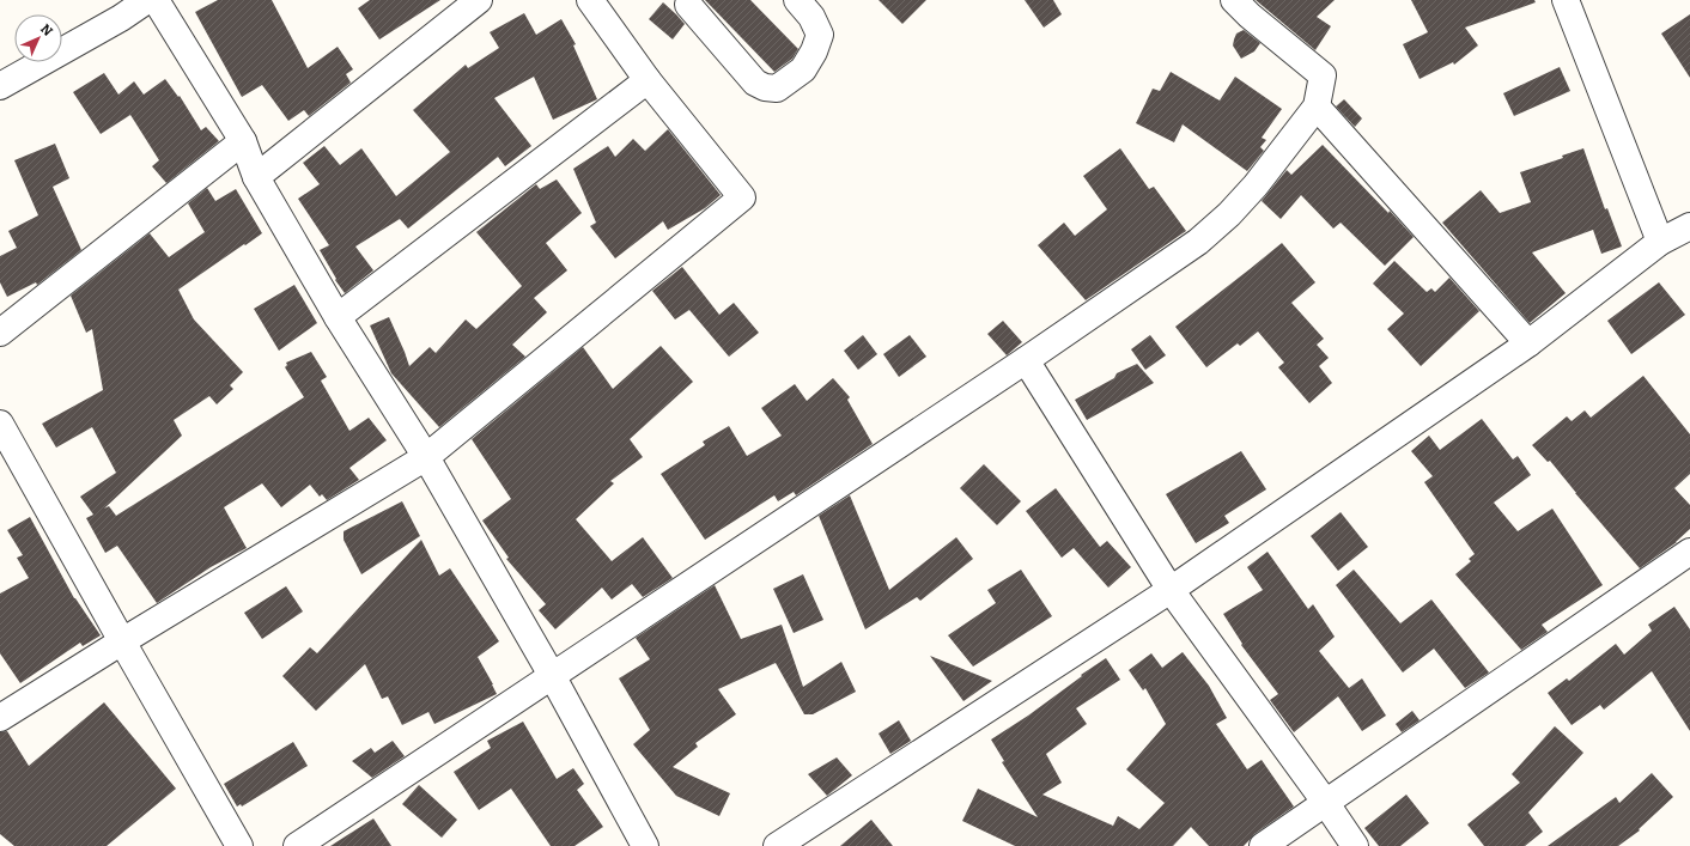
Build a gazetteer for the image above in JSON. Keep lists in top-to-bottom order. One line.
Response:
{"north":"top right"}
